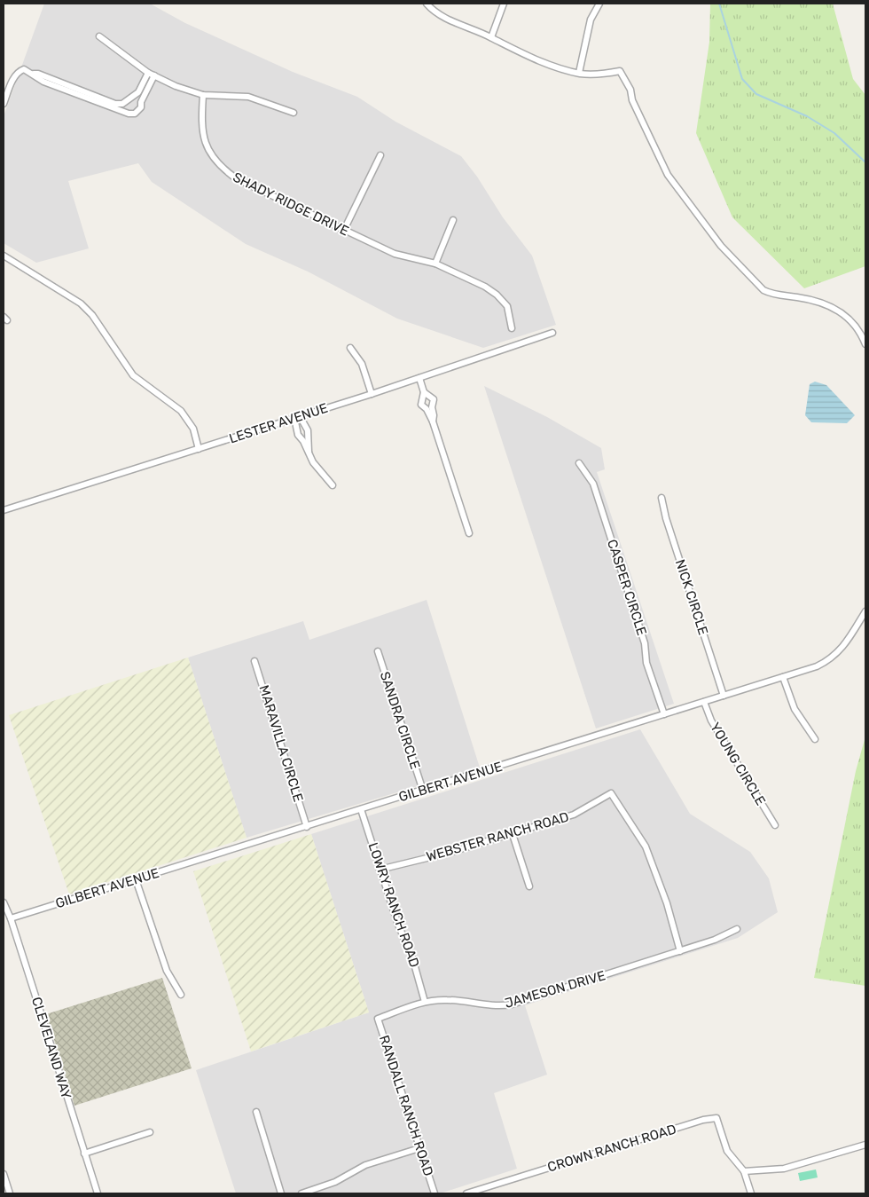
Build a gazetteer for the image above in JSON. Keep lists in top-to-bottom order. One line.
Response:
{"streets":{"street":["SHADY RIDGE DRIVE","LESTER AVENUE","CASPER CIRCLE","NICK CIRCLE","SANDRA CIRCLE","MARAVILLA CIRCLE","YOUNG CIRCLE","GILBERT AVENUE","WEBSTER RANCH ROAD","LOWRY RANCH ROAD","JAMESON DRIVE","CLEVELAND WAY","RANDALL RANCH ROAD","CROWN RANCH ROAD"]},"crossings":[["CASPER CIRCLE","GILBERT AVENUE"],["NICK CIRCLE","GILBERT AVENUE"],["SANDRA CIRCLE","GILBERT AVENUE"],["MARAVILLA CIRCLE","GILBERT AVENUE"],["YOUNG CIRCLE","GILBERT AVENUE"],["GILBERT AVENUE","LOWRY RANCH ROAD"],["GILBERT AVENUE","CLEVELAND WAY"],["WEBSTER RANCH ROAD","LOWRY RANCH ROAD"],["WEBSTER RANCH ROAD","JAMESON DRIVE"],["LOWRY RANCH ROAD","JAMESON DRIVE"],["JAMESON DRIVE","RANDALL RANCH ROAD"]]}
